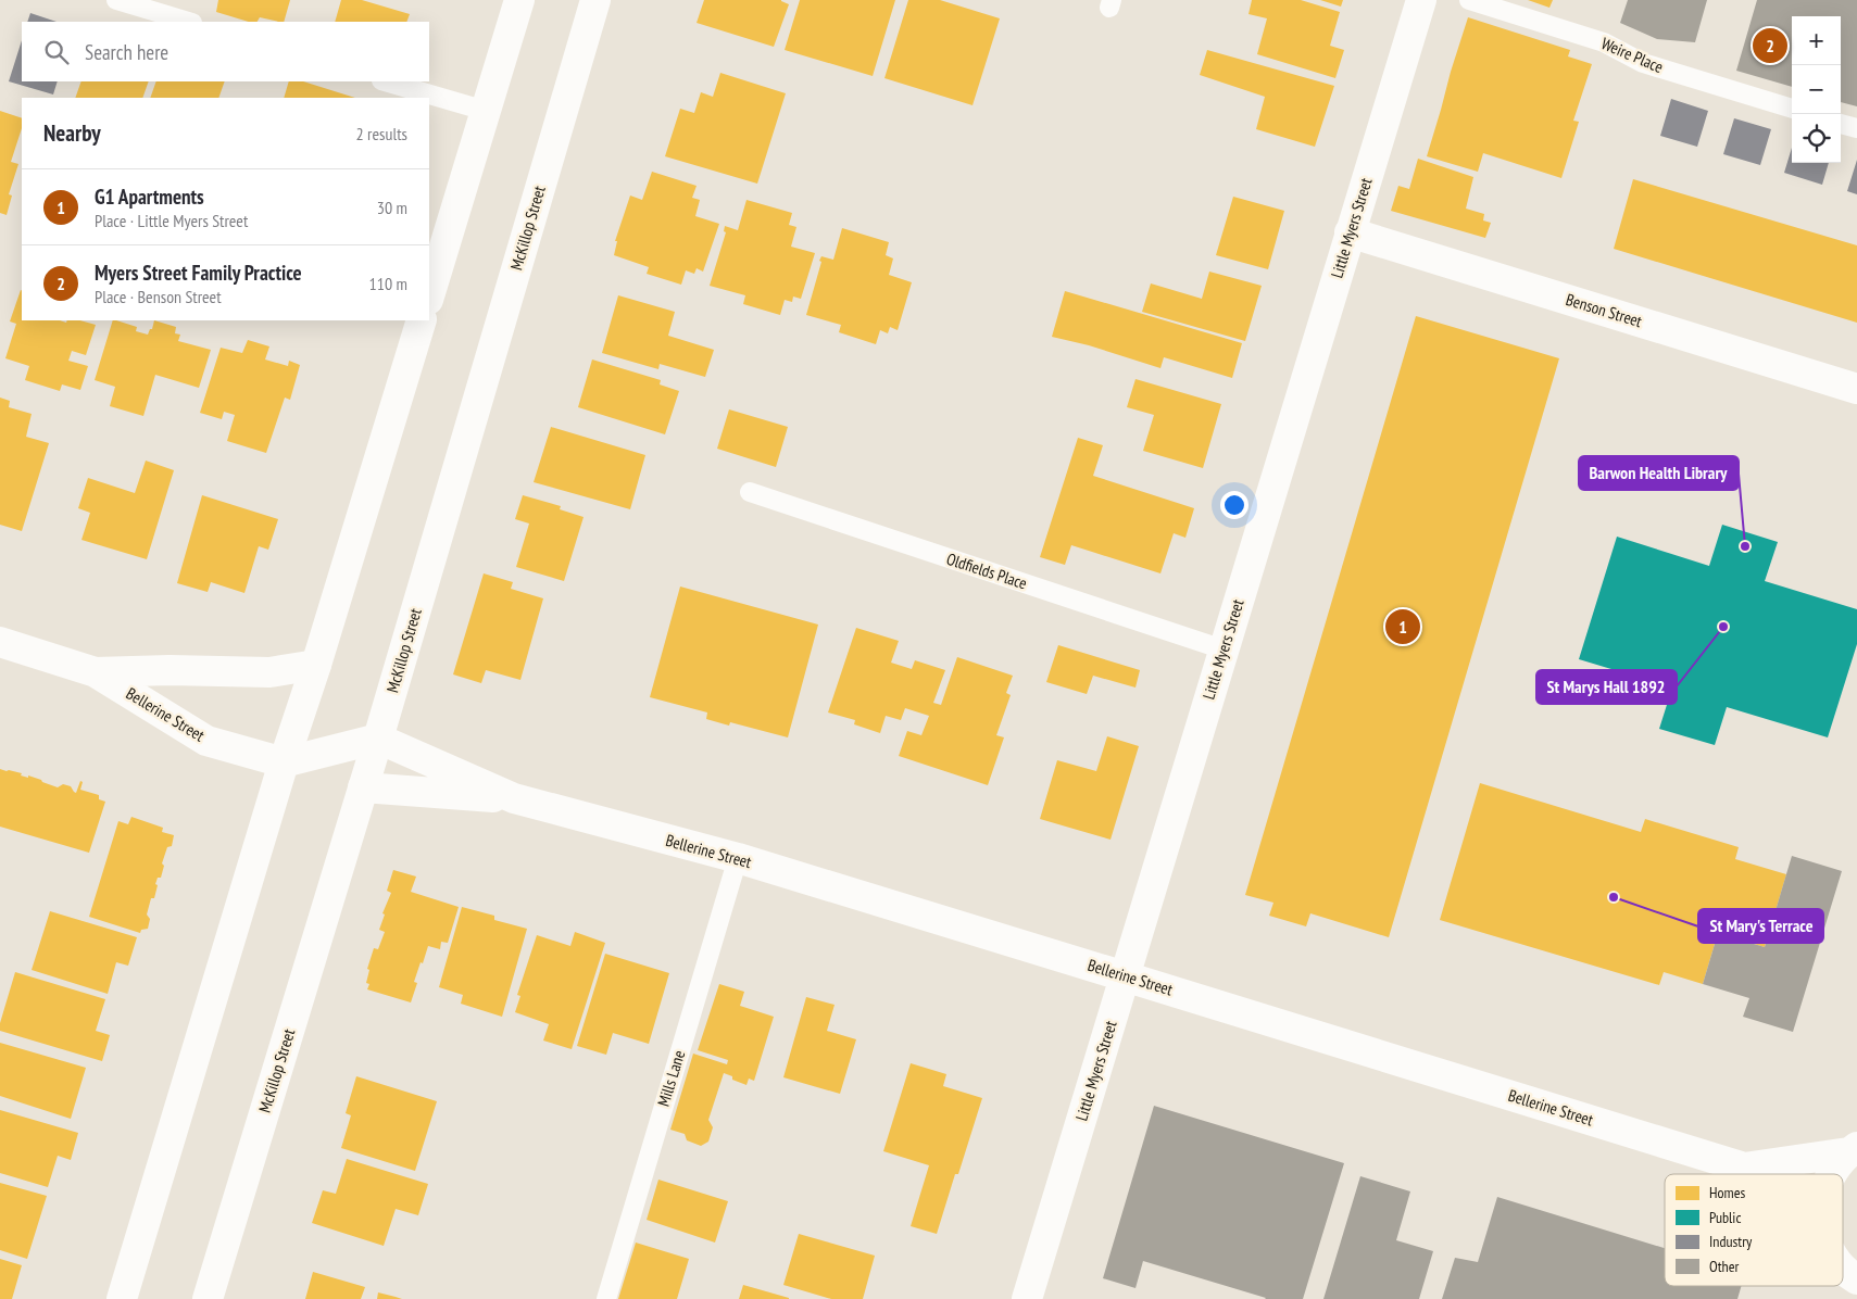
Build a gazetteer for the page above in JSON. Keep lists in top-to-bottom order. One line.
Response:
{"streets":{"main road":["McKillop Street","Little Myers Street","Benson Street","Bellerine Street"],"lane":["Weire Place","Oldfields Place","Mills Lane"]},"crossings":[["McKillop Street","Bellerine Street"],["Little Myers Street","Benson Street"],["Little Myers Street","Oldfields Place"],["Little Myers Street","Bellerine Street"],["Bellerine Street","Mills Lane"]],"places":["Barwon Health Library","St Marys Hall 1892","St Mary's Terrace"],"legend":["Homes","Public","Industry","Other"],"page":{"map_buttons":["+","−"],"search":"Search here","pins":["2","1"],"heading":["Nearby","2 results"],"list":[{"mark":"1","name":"G1 Apartments","note":"Place · Little Myers Street","value":"30 m"},{"mark":"2","name":"Myers Street Family Practice","note":"Place · Benson Street","value":"110 m"}]}}
